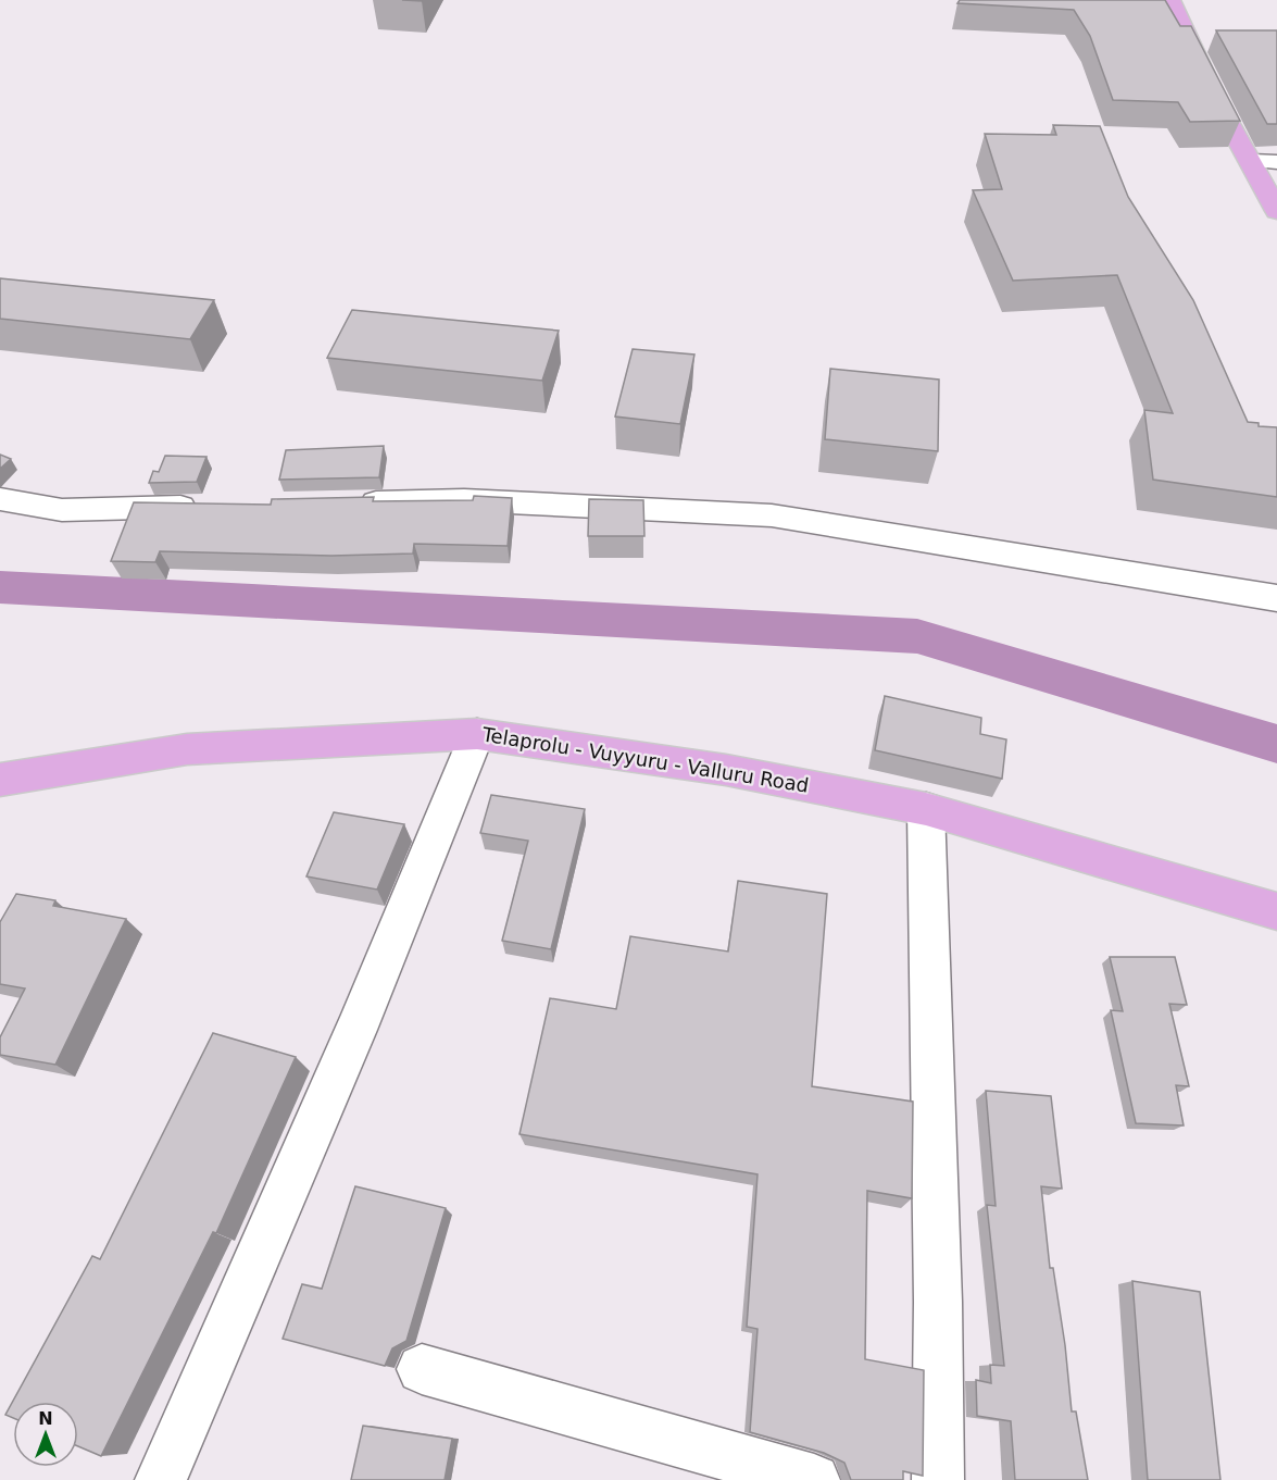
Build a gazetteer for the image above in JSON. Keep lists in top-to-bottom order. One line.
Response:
{"streets":{"main road":["Telaprolu - Vuyyuru - Valluru Road"]},"north":"top"}
